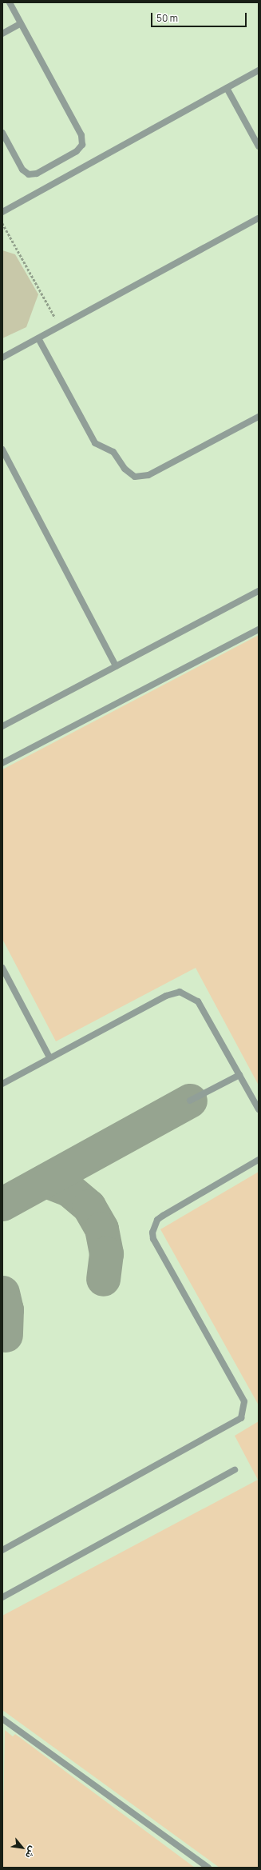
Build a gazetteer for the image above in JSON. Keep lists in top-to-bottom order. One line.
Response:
{"scale_bar":"50 m","north":"bottom right"}
